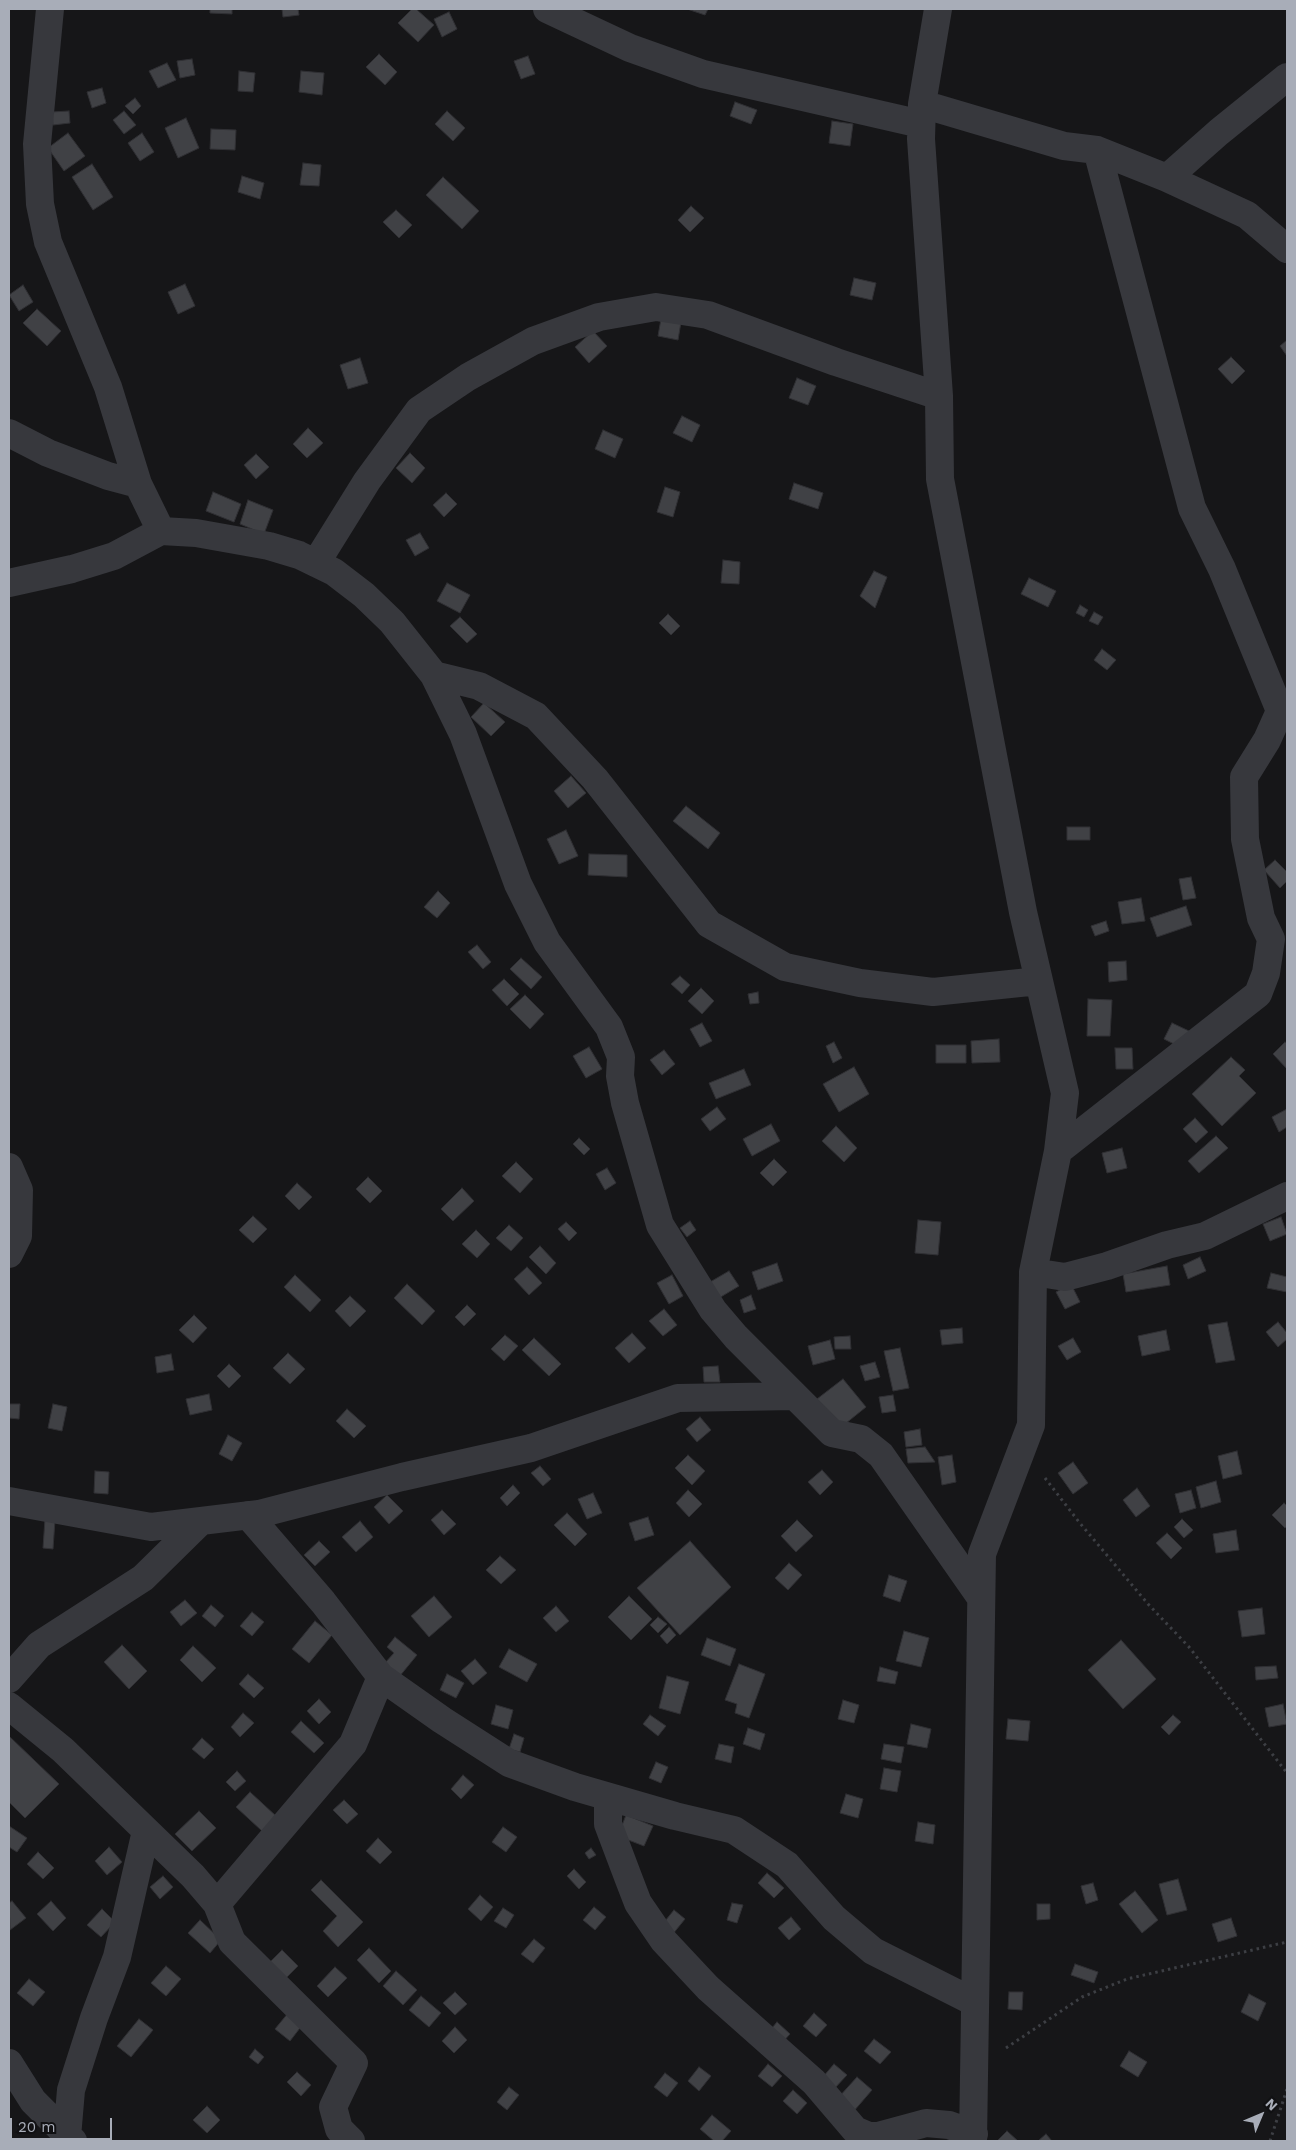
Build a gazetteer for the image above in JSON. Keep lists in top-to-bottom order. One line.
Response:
{"scale_bar":"20 m","north":"top right"}
